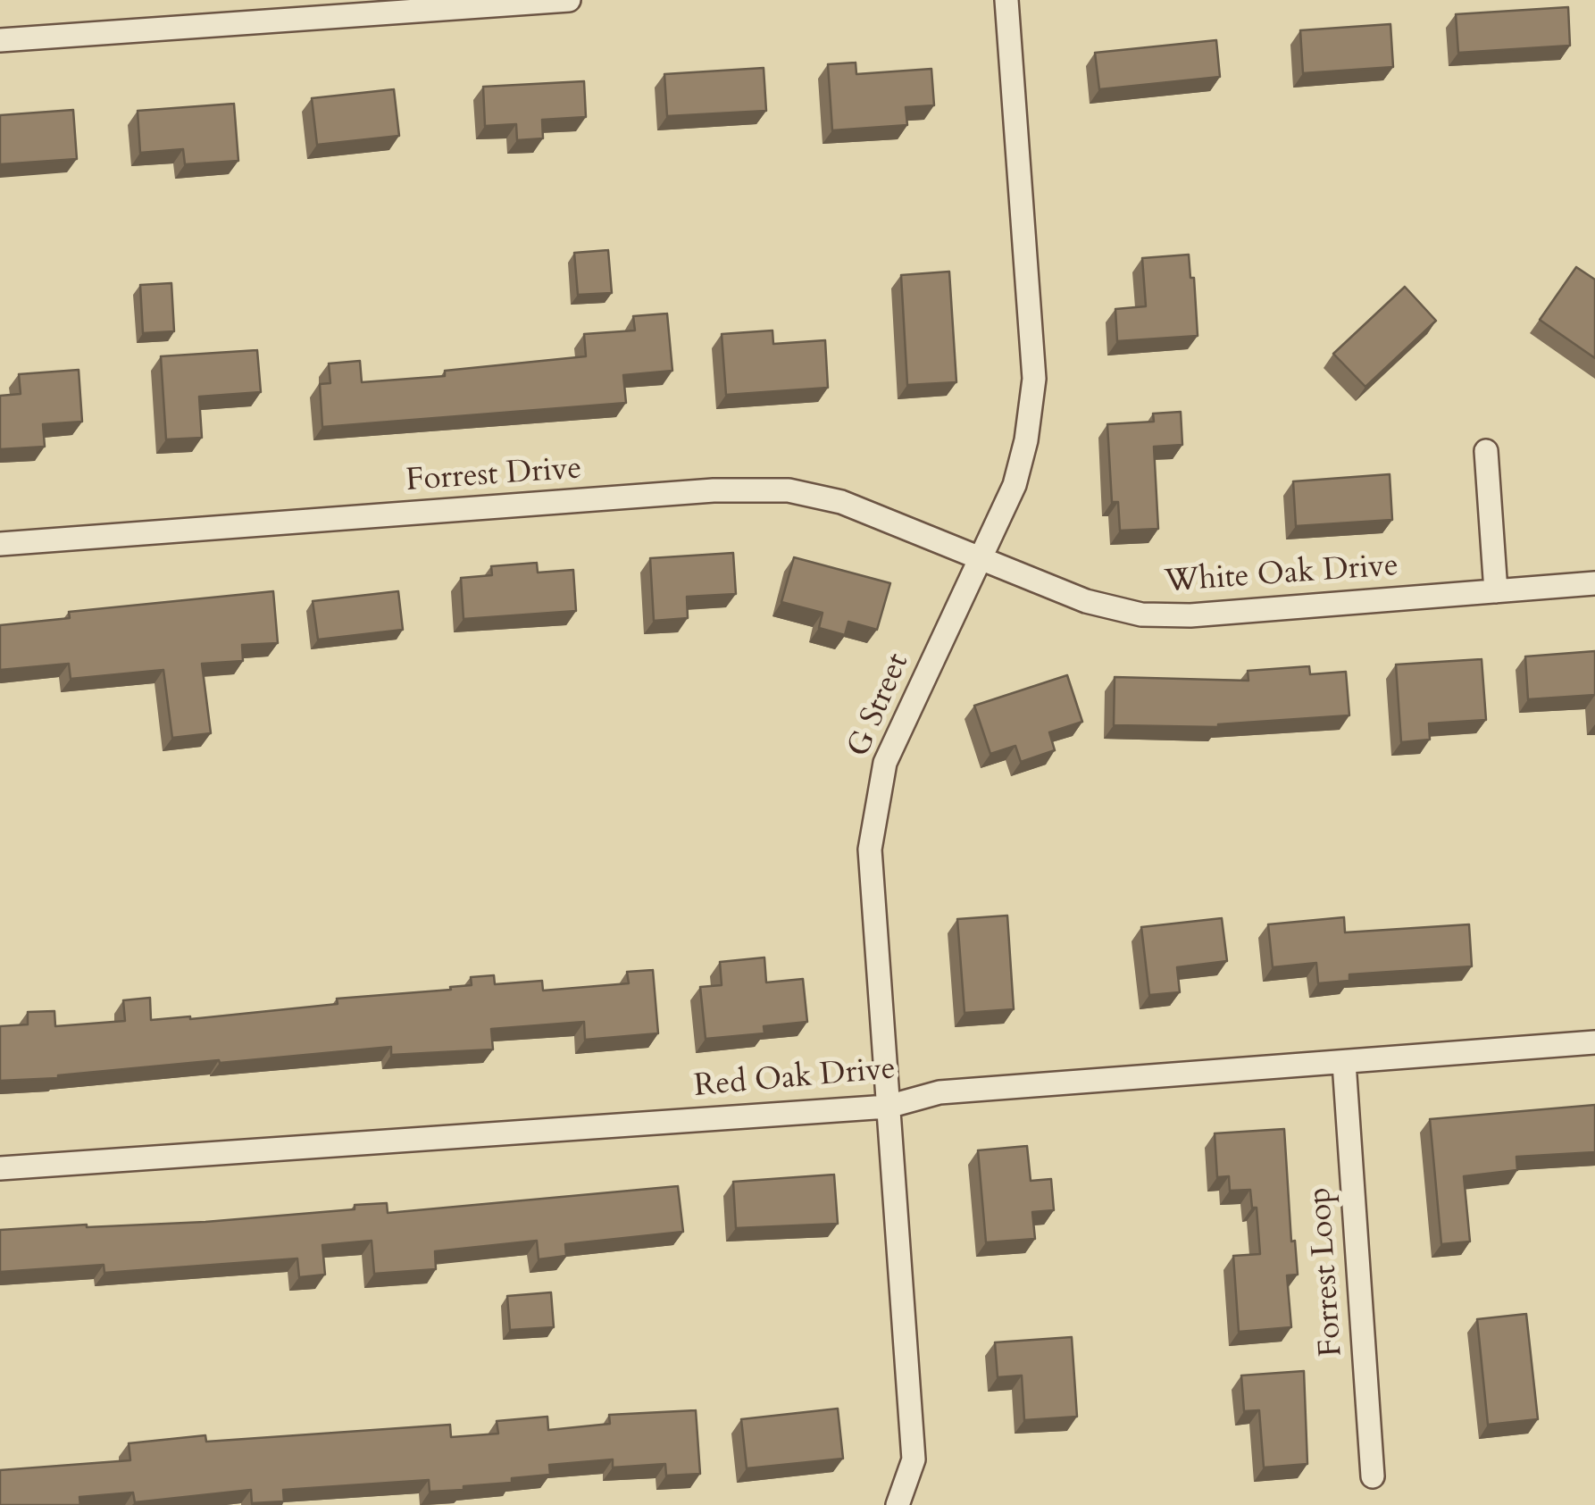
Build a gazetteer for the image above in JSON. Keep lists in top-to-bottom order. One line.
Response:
{"streets":{"street":["Forrest Drive","White Oak Drive","G Street","Red Oak Drive","Forrest Loop"]},"crossings":[["Forrest Drive","White Oak Drive"],["Forrest Drive","G Street"],["White Oak Drive","G Street"],["G Street","Red Oak Drive"],["Red Oak Drive","Forrest Loop"]]}
